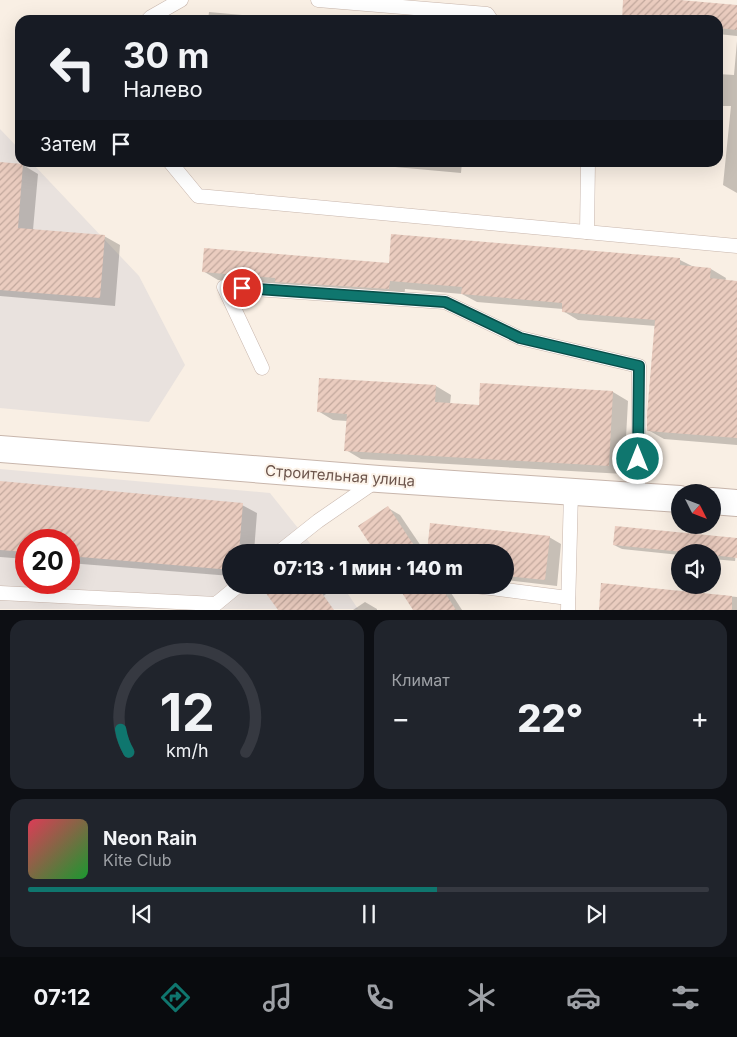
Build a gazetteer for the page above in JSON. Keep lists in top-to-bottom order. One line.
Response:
{"streets":{"street":["Строительная улица"]},"north":"bottom right","page":{"turn":["30 m","Налево"],"then":"Затем","limit":"20","trip":"07:13 · 1 мин · 140 m","tile":"Климат","heat":["−","22°","+"],"song":["Neon Rain","Kite Club"],"tabs":"07:12","gauge":["12","km/h"]}}
